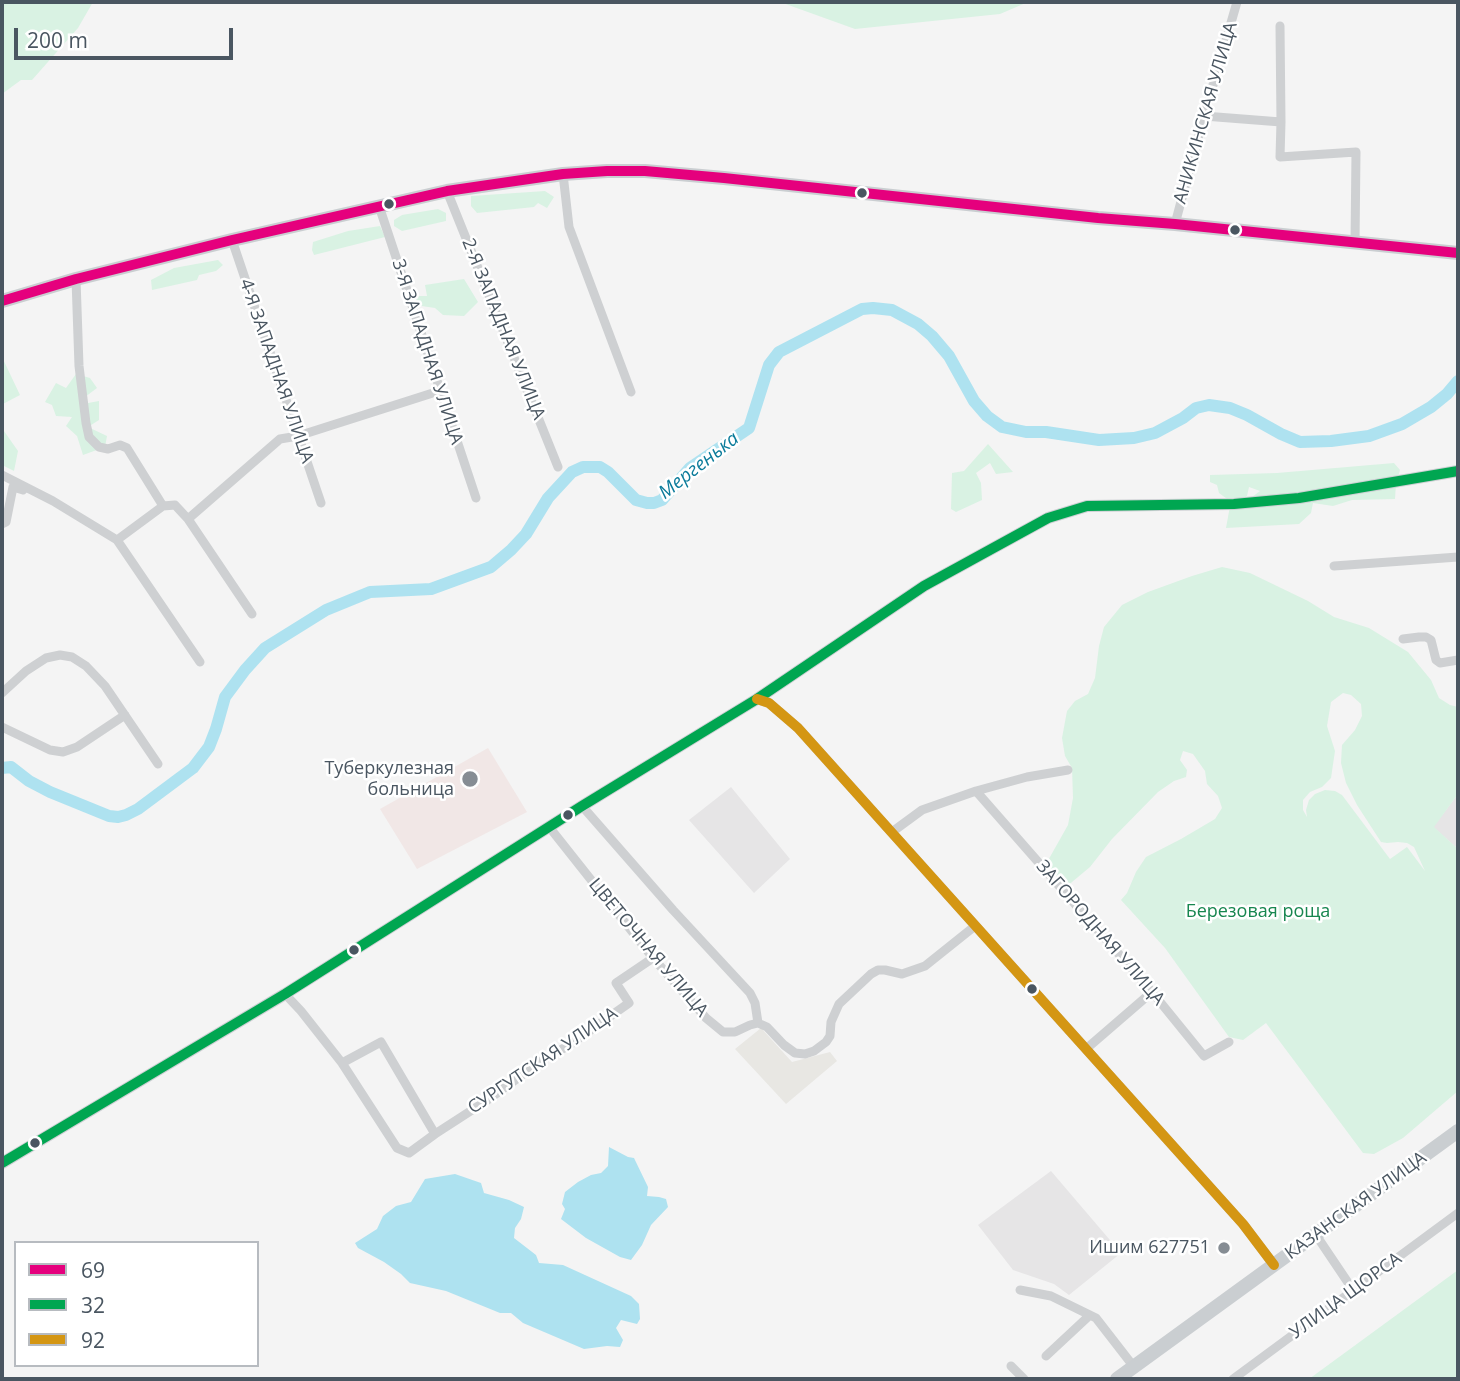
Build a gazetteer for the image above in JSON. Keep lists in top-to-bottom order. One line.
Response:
{"streets":{"main road":["КАЗАНСКАЯ УЛИЦА"],"street":["АНИКИНСКАЯ УЛИЦА","2-Я ЗАПАДНАЯ УЛИЦА","3-Я ЗАПАДНАЯ УЛИЦА","4-Я ЗАПАДНАЯ УЛИЦА","ЗАГОРОДНАЯ УЛИЦА","ЦВЕТОЧНАЯ УЛИЦА","СУРГУТСКАЯ УЛИЦА","УЛИЦА ЩОРСА"]},"crossings":[["ЦВЕТОЧНАЯ УЛИЦА","СУРГУТСКАЯ УЛИЦА"]],"water":["Мергенька"],"parks":["Березовая роща"],"places":["Туберкулезная больница","Ишим 627751"],"lines":["transit line 69","transit line 32","transit line 92"],"legend":["69","32","92"],"scale_bar":"200 m"}
